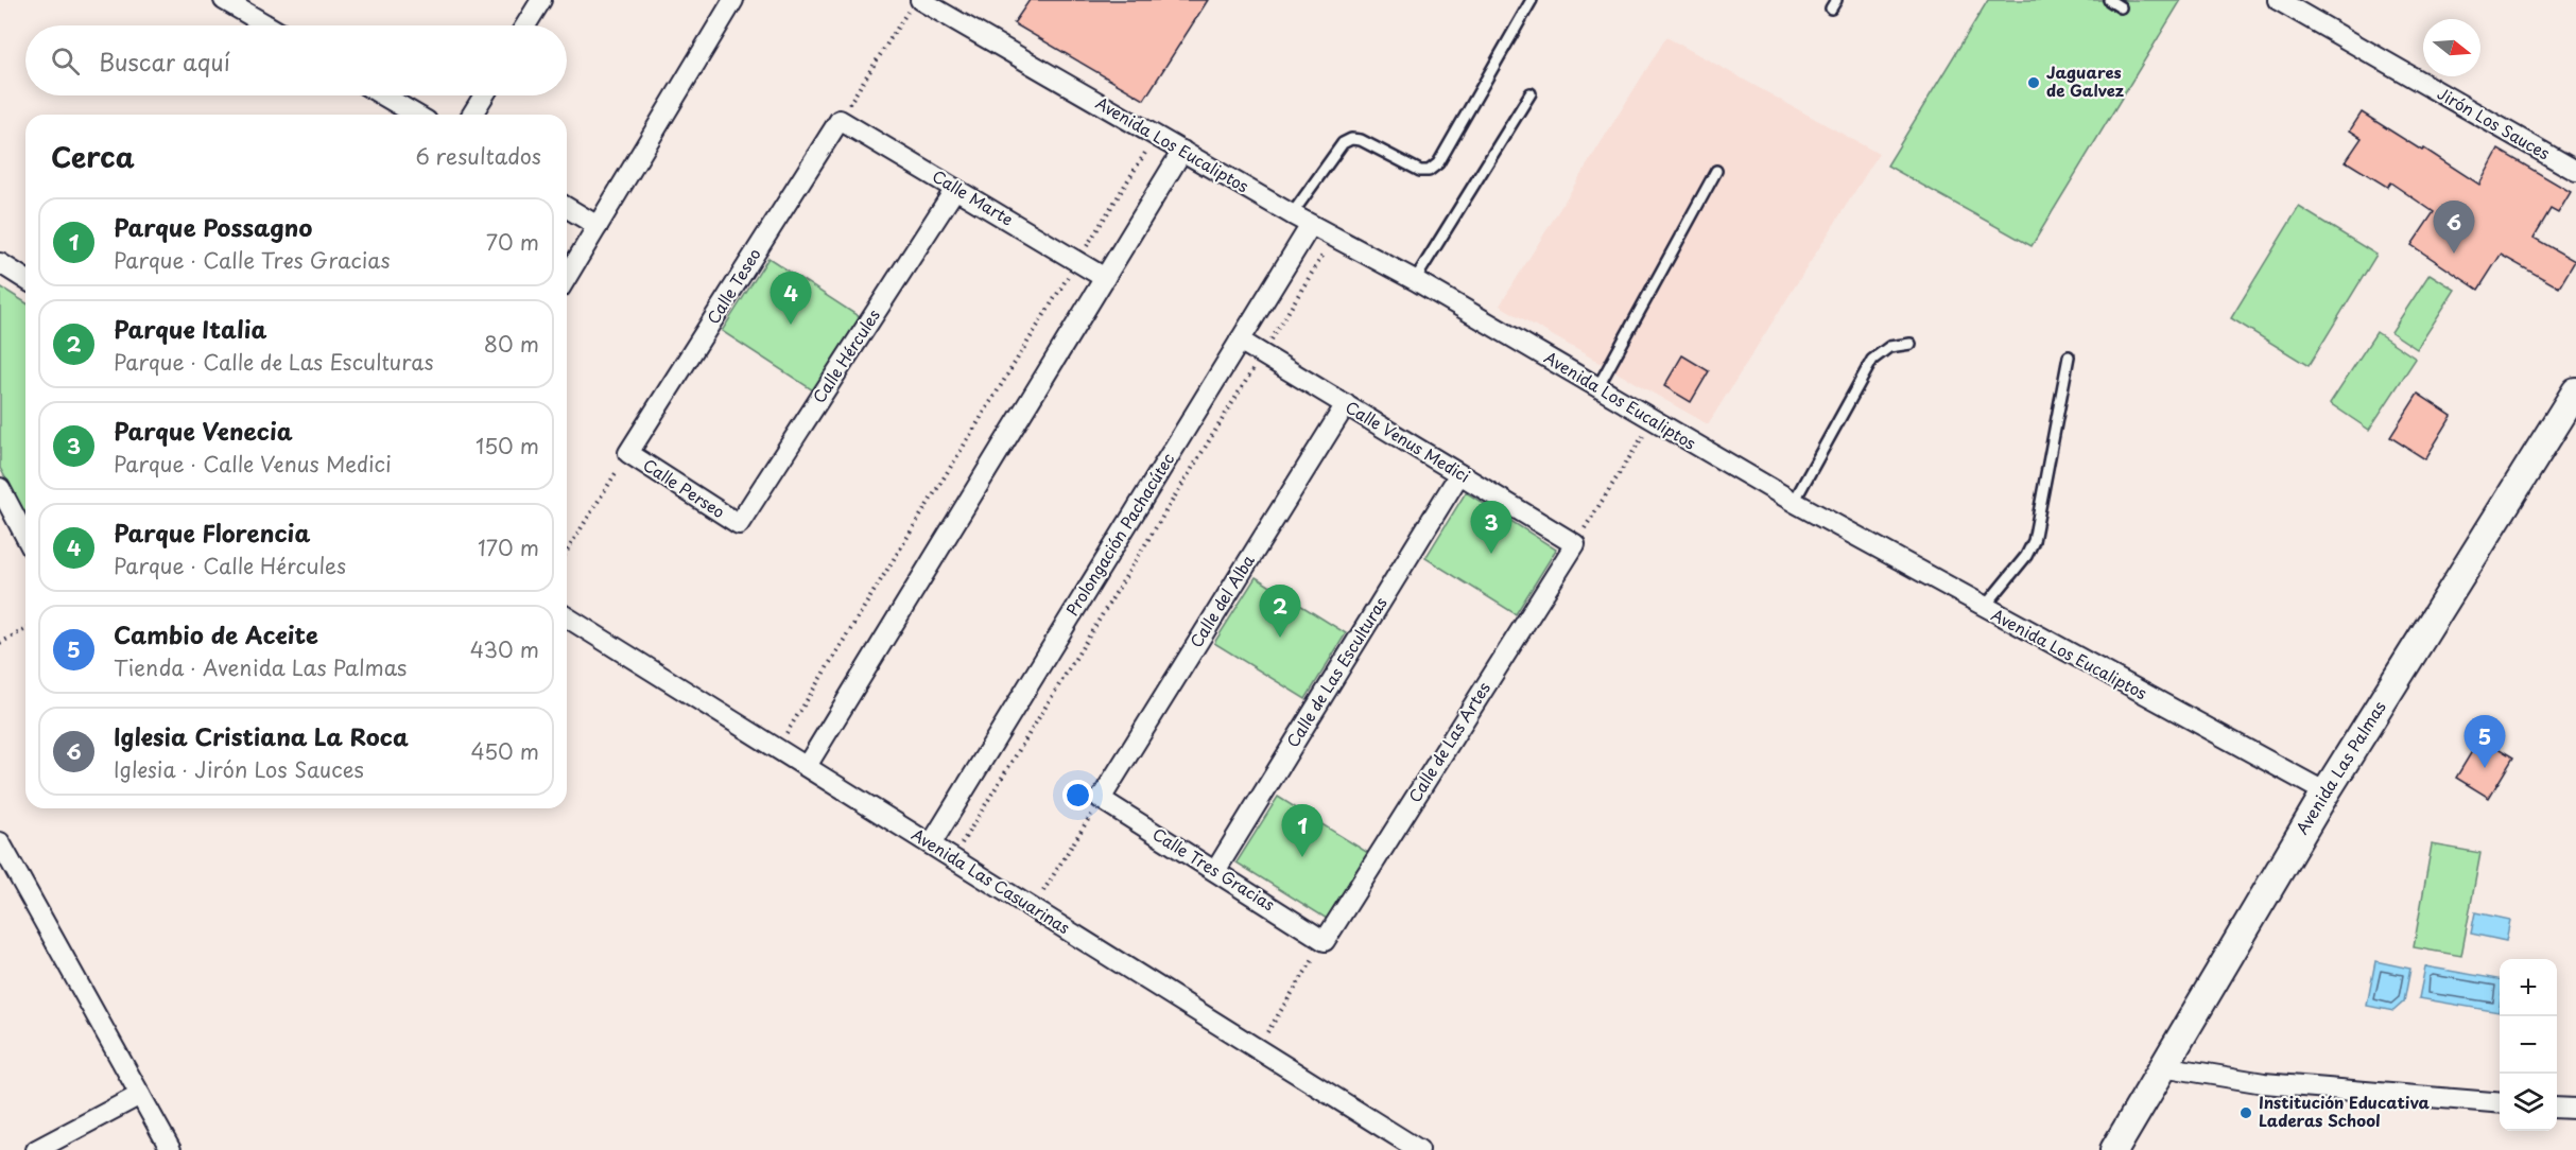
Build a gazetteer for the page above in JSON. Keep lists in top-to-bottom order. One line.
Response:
{"streets":{"main road":["Avenida Las Palmas"],"street":["Jirón Los Sauces","Avenida Los Eucaliptos","Calle Marte","Calle Teseo","Calle Hércules","Calle Venus Medici","Calle Perseo","Prolongación Pachacútec","Calle del Alba","Calle de Las Esculturas","Calle de Las Artes","Calle Tres Gracias","Avenida Las Casuarinas"]},"crossings":[["Avenida Los Eucaliptos","Prolongación Pachacútec"],["Avenida Los Eucaliptos","Avenida Las Palmas"],["Calle Marte","Calle Teseo"],["Calle Marte","Calle Hércules"],["Calle Teseo","Calle Perseo"],["Calle Hércules","Calle Perseo"],["Calle Venus Medici","Prolongación Pachacútec"],["Calle Venus Medici","Calle del Alba"],["Calle Venus Medici","Calle de Las Esculturas"],["Calle Venus Medici","Calle de Las Artes"],["Prolongación Pachacútec","Avenida Las Casuarinas"],["Calle del Alba","Calle Tres Gracias"],["Calle de Las Esculturas","Calle Tres Gracias"],["Calle de Las Artes","Calle Tres Gracias"]],"places":["Jaguares de Galvez","Institución Educativa Laderas School"],"north":"right","page":{"search":"Buscar aquí","heading":["Cerca","6 resultados"],"list":[{"mark":"1","name":"Parque Possagno","note":"Parque · Calle Tres Gracias","value":"70 m"},{"mark":"2","name":"Parque Italia","note":"Parque · Calle de Las Esculturas","value":"80 m"},{"mark":"3","name":"Parque Venecia","note":"Parque · Calle Venus Medici","value":"150 m"},{"mark":"4","name":"Parque Florencia","note":"Parque · Calle Hércules","value":"170 m"},{"mark":"5","name":"Cambio de Aceite","note":"Tienda · Avenida Las Palmas","value":"430 m"},{"mark":"6","name":"Iglesia Cristiana La Roca","note":"Iglesia · Jirón Los Sauces","value":"450 m"}],"pins":["6","4","3","2","5","1"],"map_buttons":["+","−"]}}
